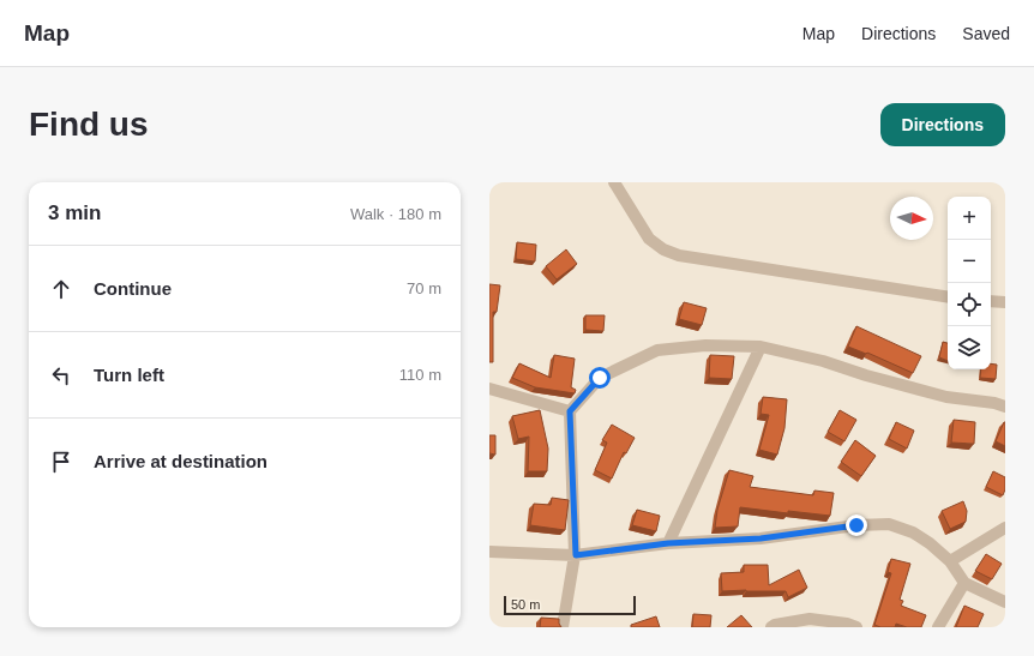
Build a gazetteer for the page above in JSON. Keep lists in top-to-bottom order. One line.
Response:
{"scale_bar":"50 m","north":"right","page":{"header":"Map","nav":["Map","Directions","Saved"],"buttons":"Directions","title":"Find us","heading":["3 min","Walk · 180 m"],"map_buttons":["+","−"],"list":[["Continue","70 m"],["Turn left","110 m"],"Arrive at destination"],"scale":"50 m"}}
